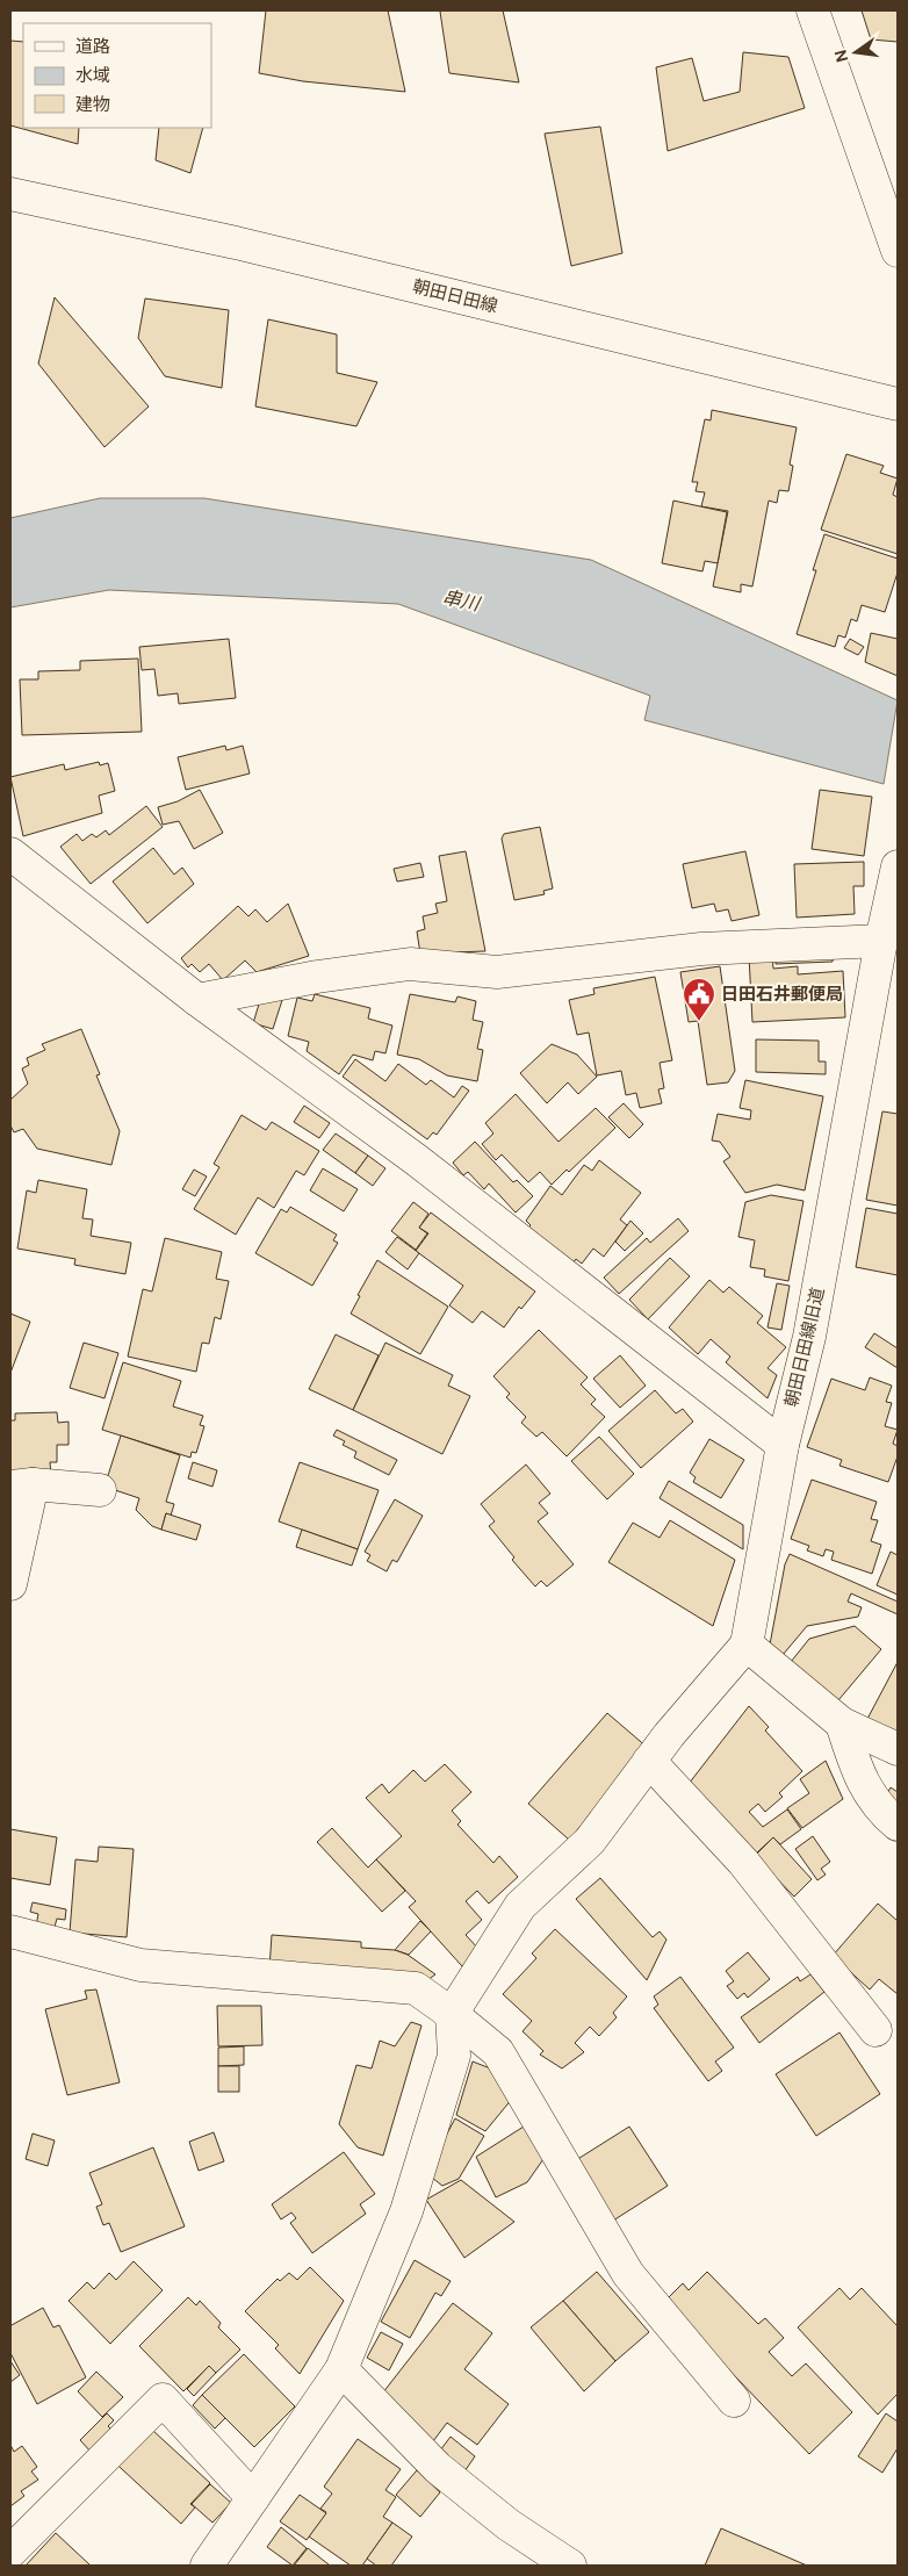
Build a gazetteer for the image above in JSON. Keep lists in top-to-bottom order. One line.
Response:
{"streets":{"street":["朝田日田線","朝田日田線旧道"]},"water":["串川"],"places":{"public building":["日田石井郵便局"]},"legend":["道路","水域","建物"],"north":"left"}
